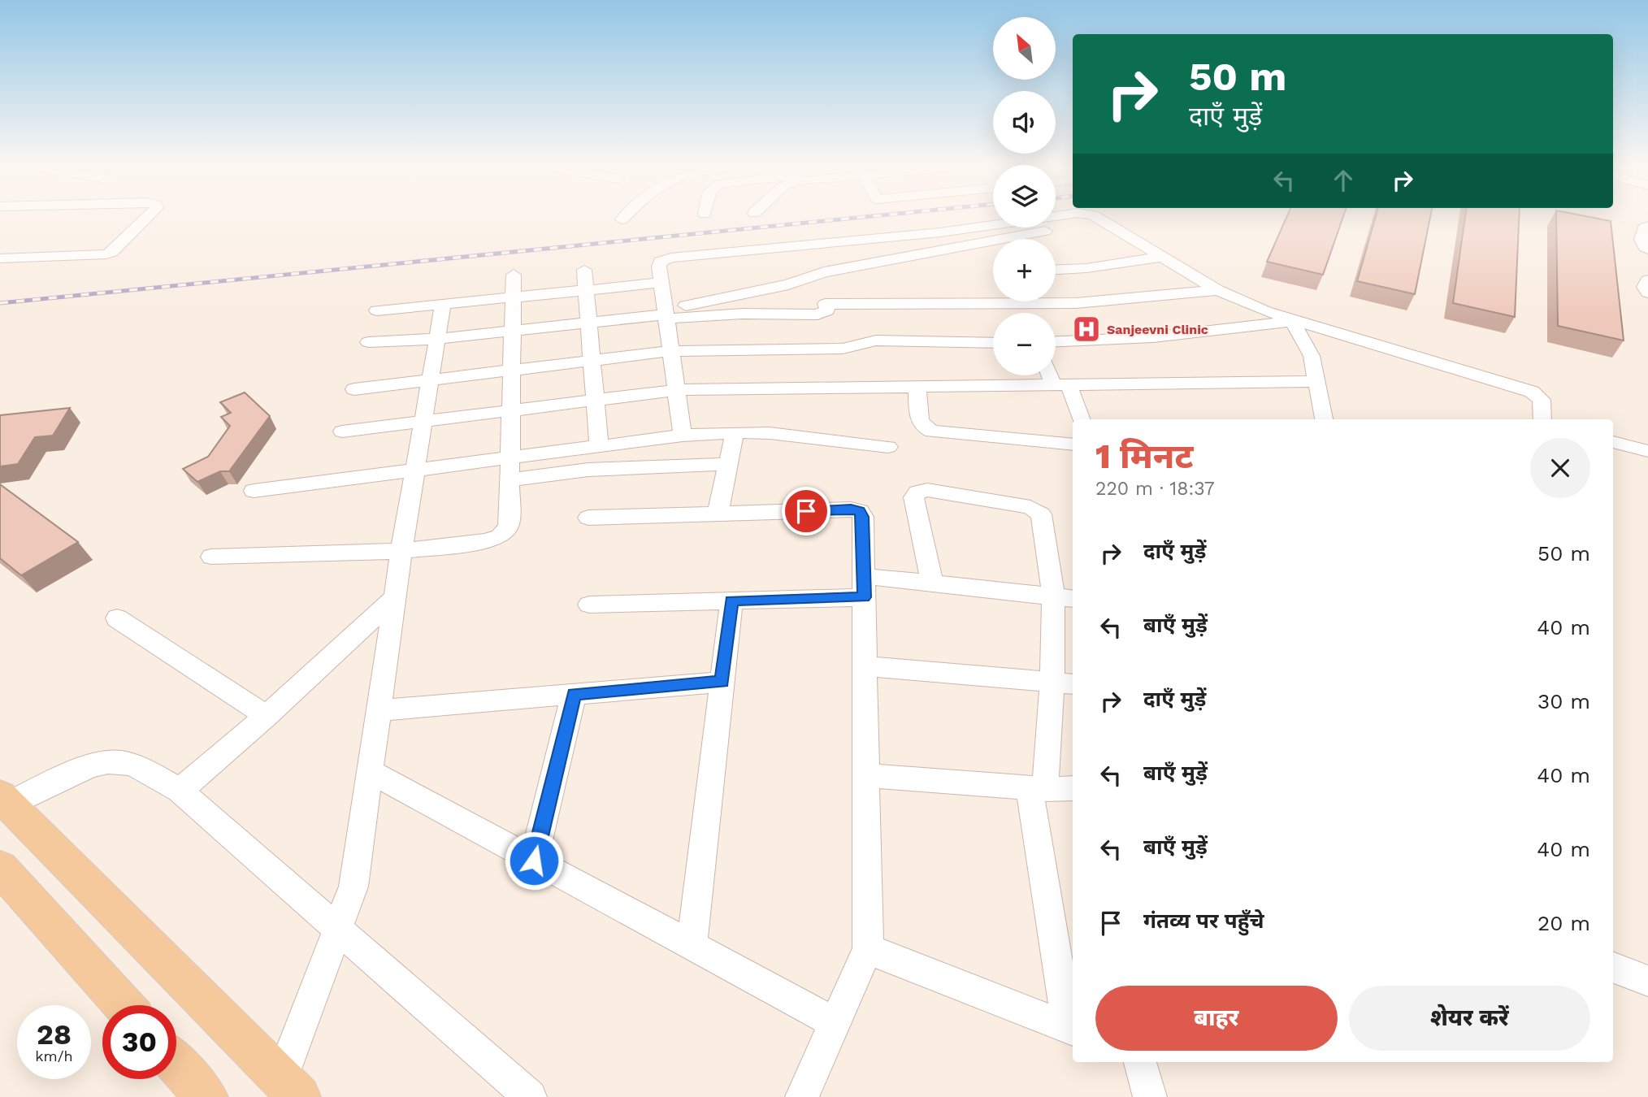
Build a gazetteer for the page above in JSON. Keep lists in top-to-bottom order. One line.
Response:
{"places":{"hospital":["Sanjeevni Clinic"]},"north":"top left","page":{"map_buttons":["+","−"],"turn":["50 m","दाएँ मुड़ें"],"heading":["1 मिनट","220 m · 18:37"],"list":[{"name":"दाएँ मुड़ें","value":"50 m"},{"name":"बाएँ मुड़ें","value":"40 m"},{"name":"दाएँ मुड़ें","value":"30 m"},{"name":"बाएँ मुड़ें","value":"40 m"},{"name":"बाएँ मुड़ें","value":"40 m"},{"name":"गंतव्य पर पहुँचे","value":"20 m"}],"buttons":["बाहर","शेयर करें"],"speed":"28 km/h","limit":"30"}}
